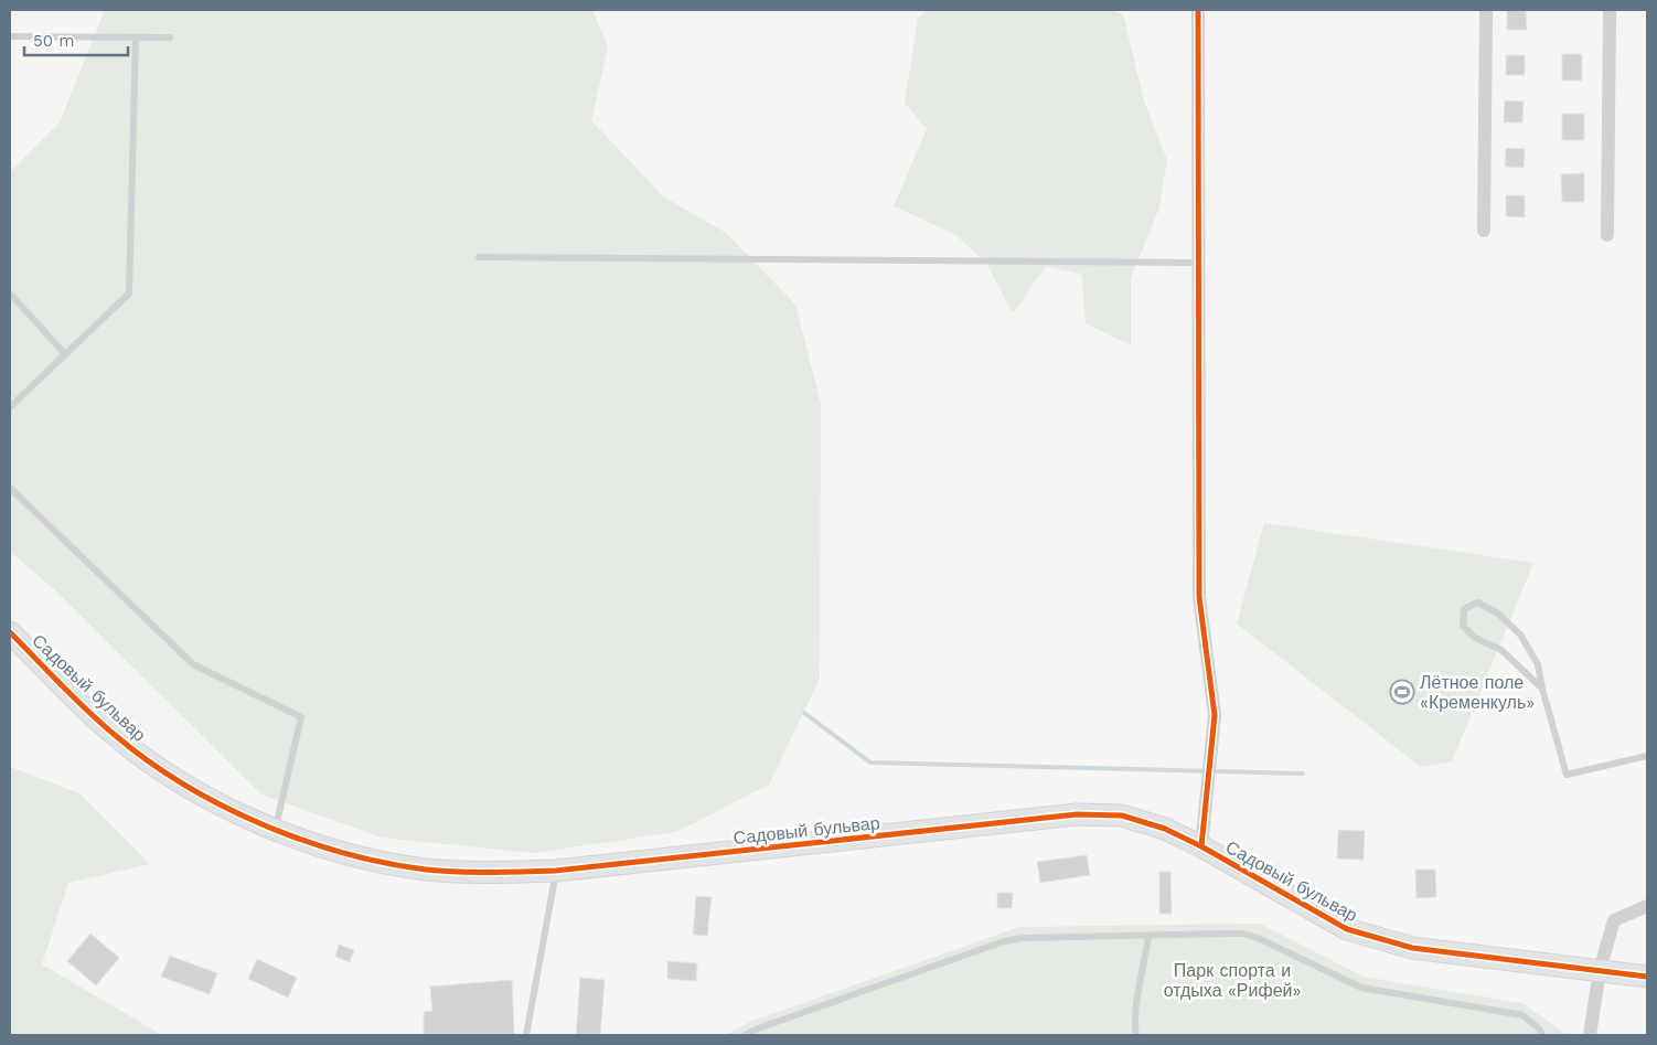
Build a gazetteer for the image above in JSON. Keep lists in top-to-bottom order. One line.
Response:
{"streets":{"street":["Садовый бульвар"]},"parks":["Парк спорта и отдыха «Рифей»"],"places":{"sports":["Лётное поле «Кременкуль»"]},"scale_bar":"50 m"}
